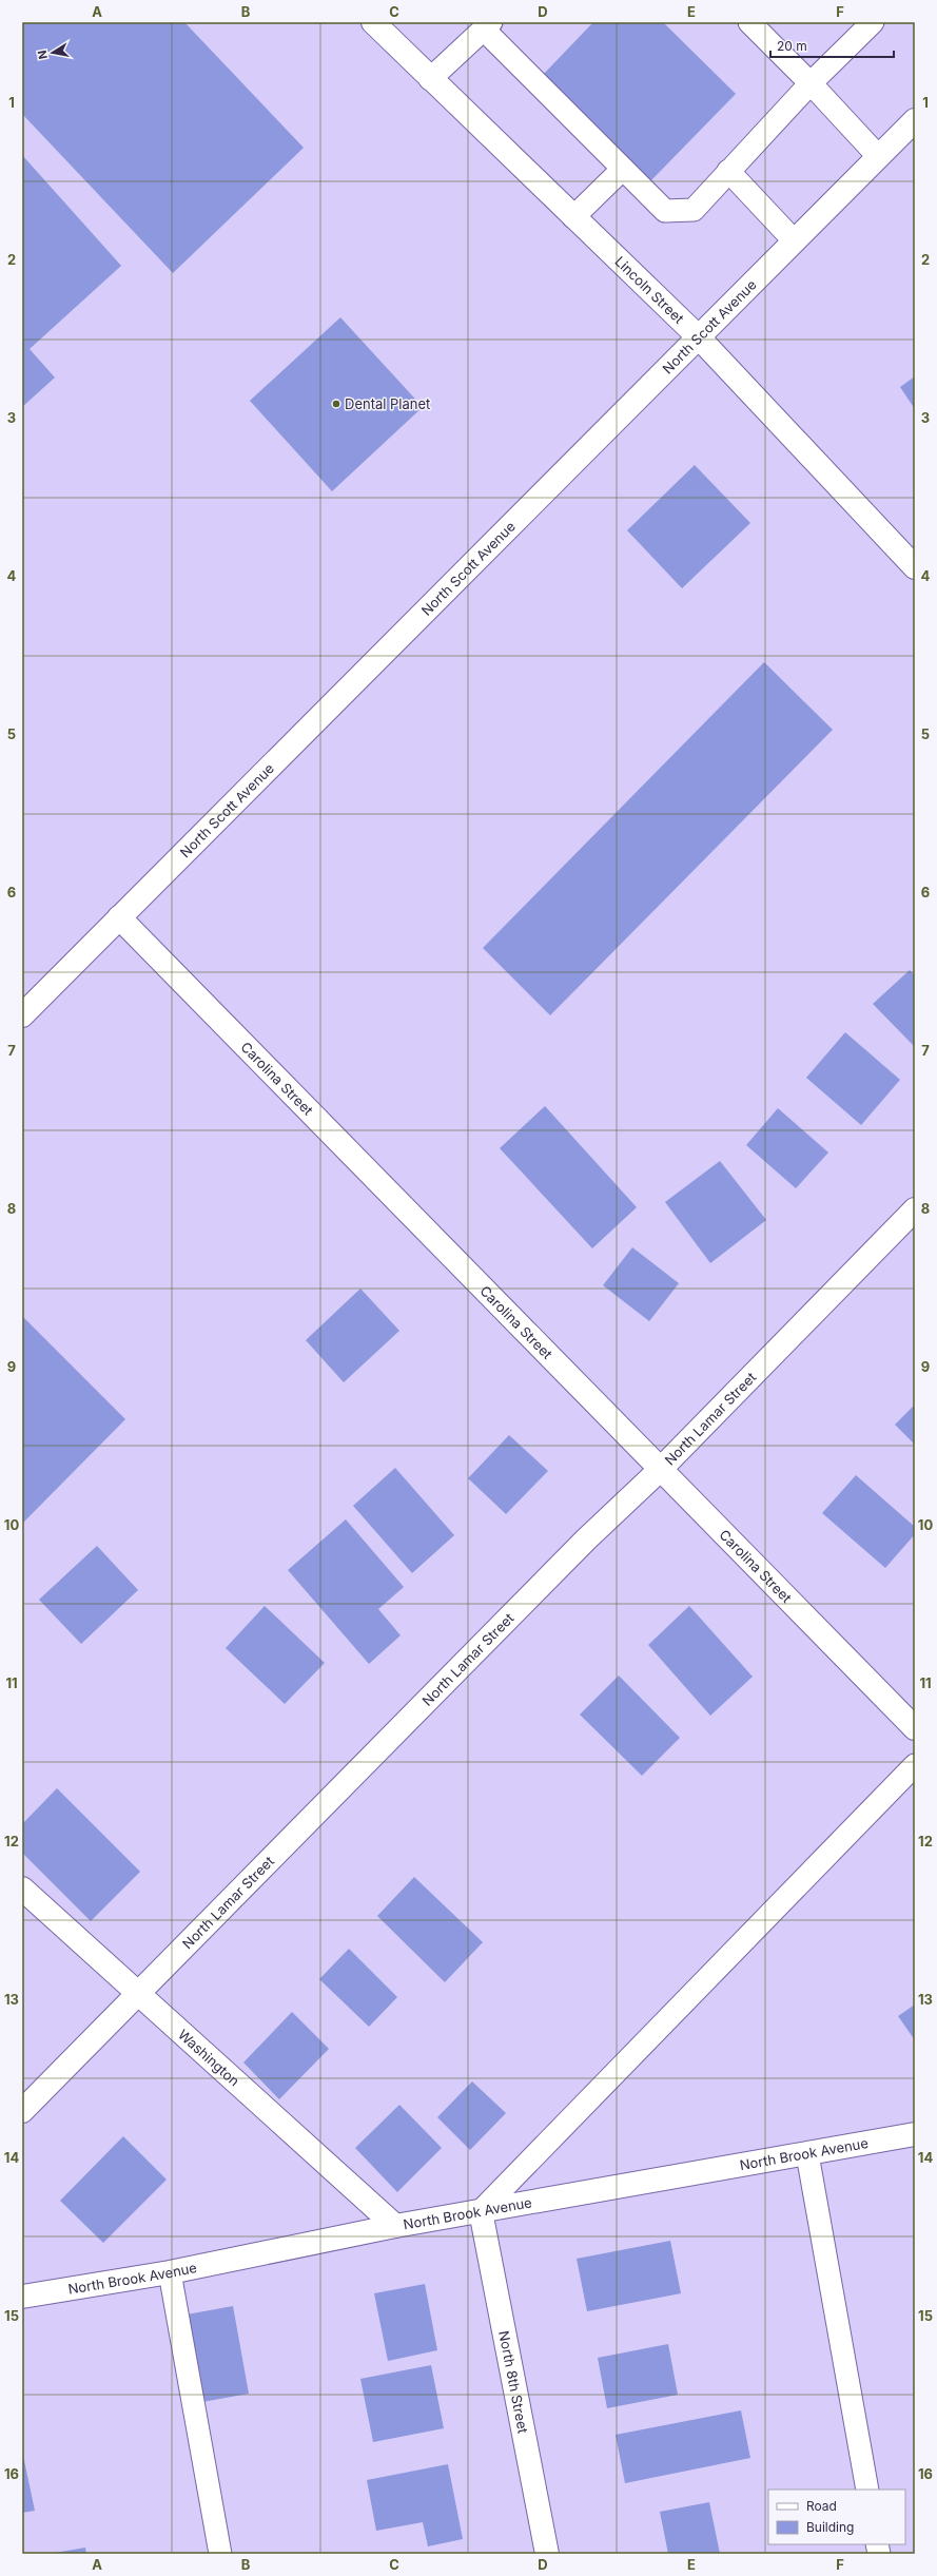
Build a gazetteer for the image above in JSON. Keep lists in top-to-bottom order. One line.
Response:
{"streets":{"street":["Lincoln Street","North Scott Avenue","Carolina Street","North Lamar Street","Washington","North Brook Avenue","North 8th Street"]},"crossings":[["Lincoln Street","North Scott Avenue"],["North Scott Avenue","Carolina Street"],["Carolina Street","North Lamar Street"],["North Lamar Street","Washington"],["Washington","North Brook Avenue"],["North Brook Avenue","North 8th Street"]],"places":["Dental Planet"],"legend":["Road","Building"],"scale_bar":"20 m","north":"left","grid":{"columns":["A","B","C","D","E","F"],"rows":["1","2","3","4","5","6","7","8","9","10","11","12","13","14","15","16"]}}
